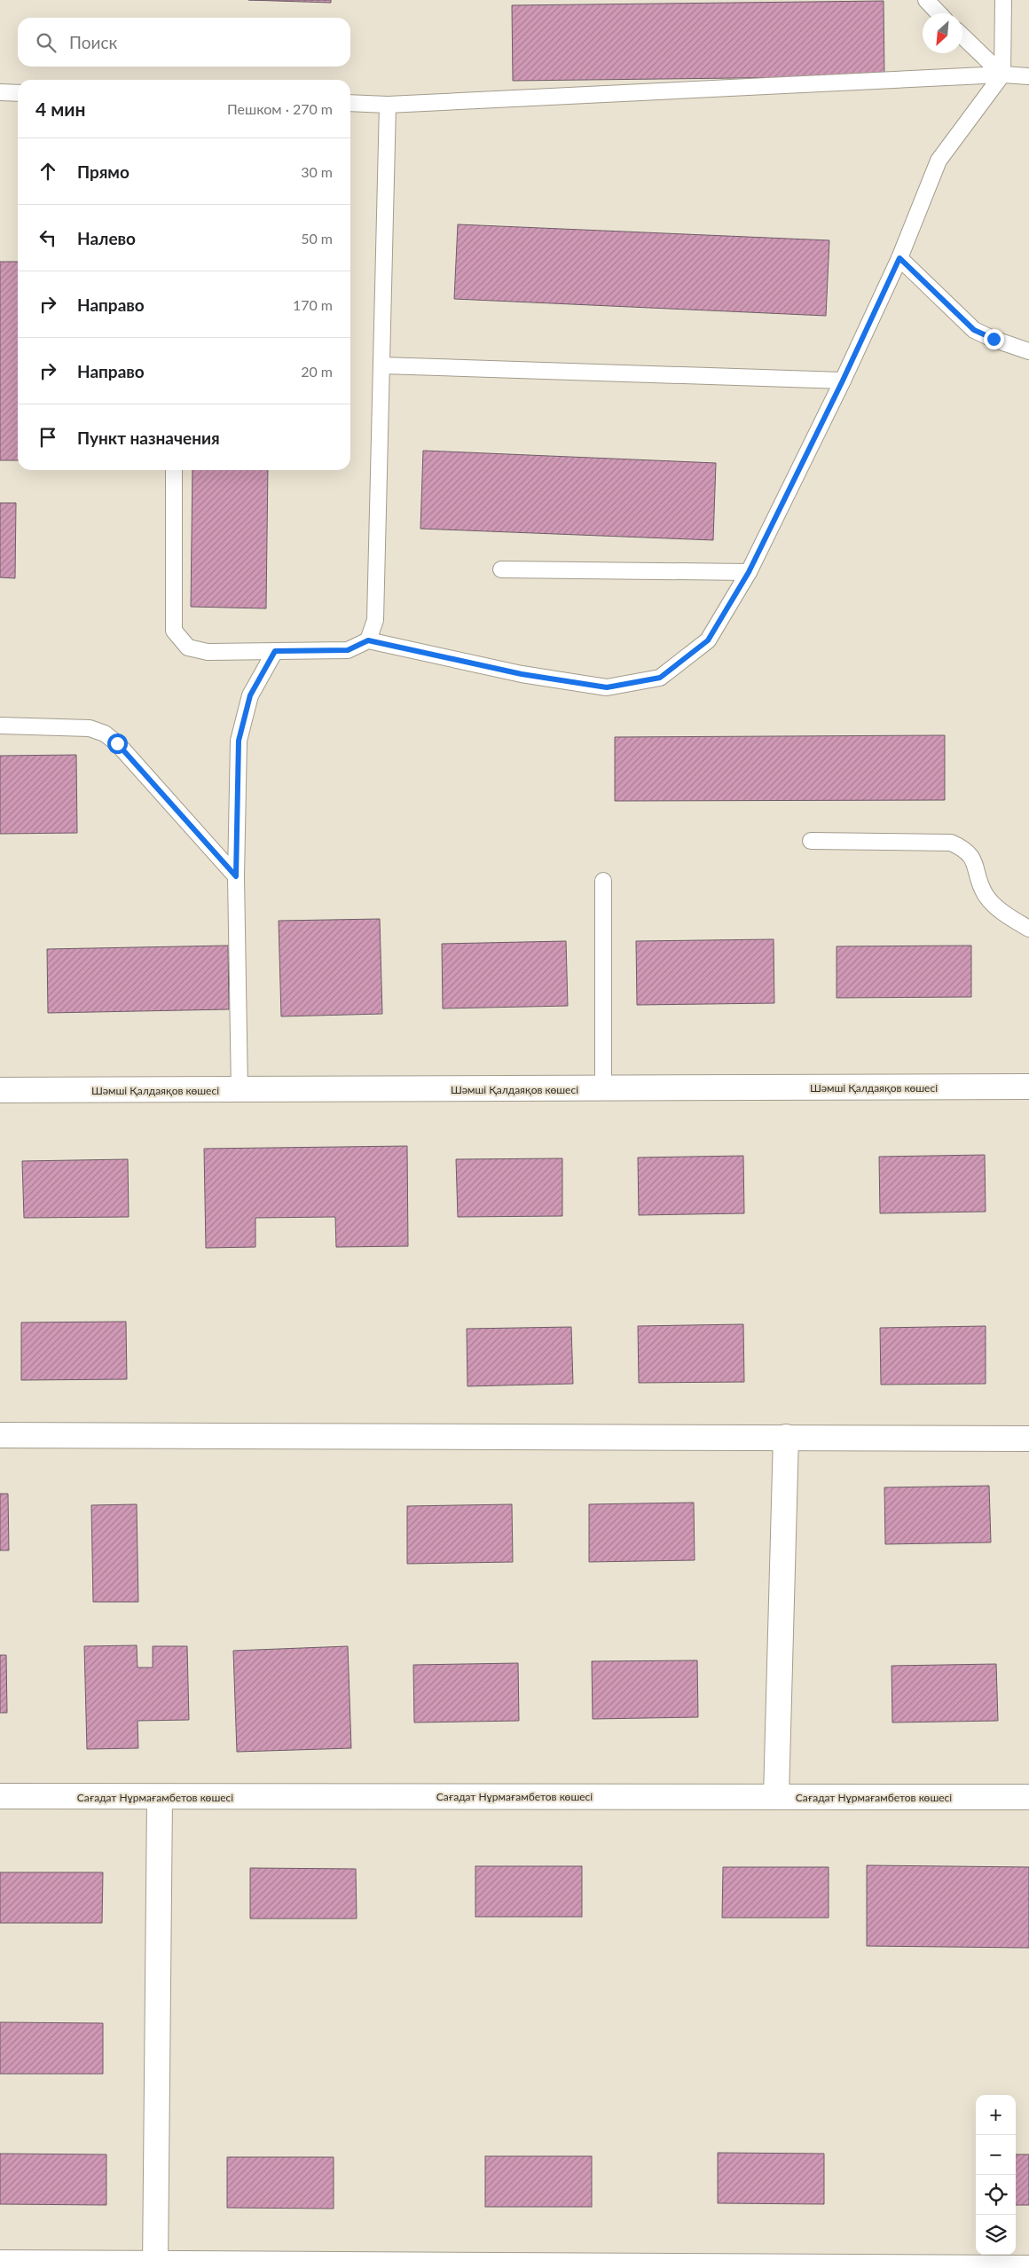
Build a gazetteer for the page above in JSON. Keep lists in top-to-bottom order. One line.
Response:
{"streets":{"street":["Шәмші Қалдаяқов көшесі","Сағадат Нұрмағамбетов көшесі"]},"north":"bottom left","page":{"search":"Поиск","heading":["4 мин","Пешком · 270 m"],"list":[["Прямо","30 m"],["Налево","50 m"],["Направо","170 m"],["Направо","20 m"],"Пункт назначения"],"map_buttons":["+","−"]}}
